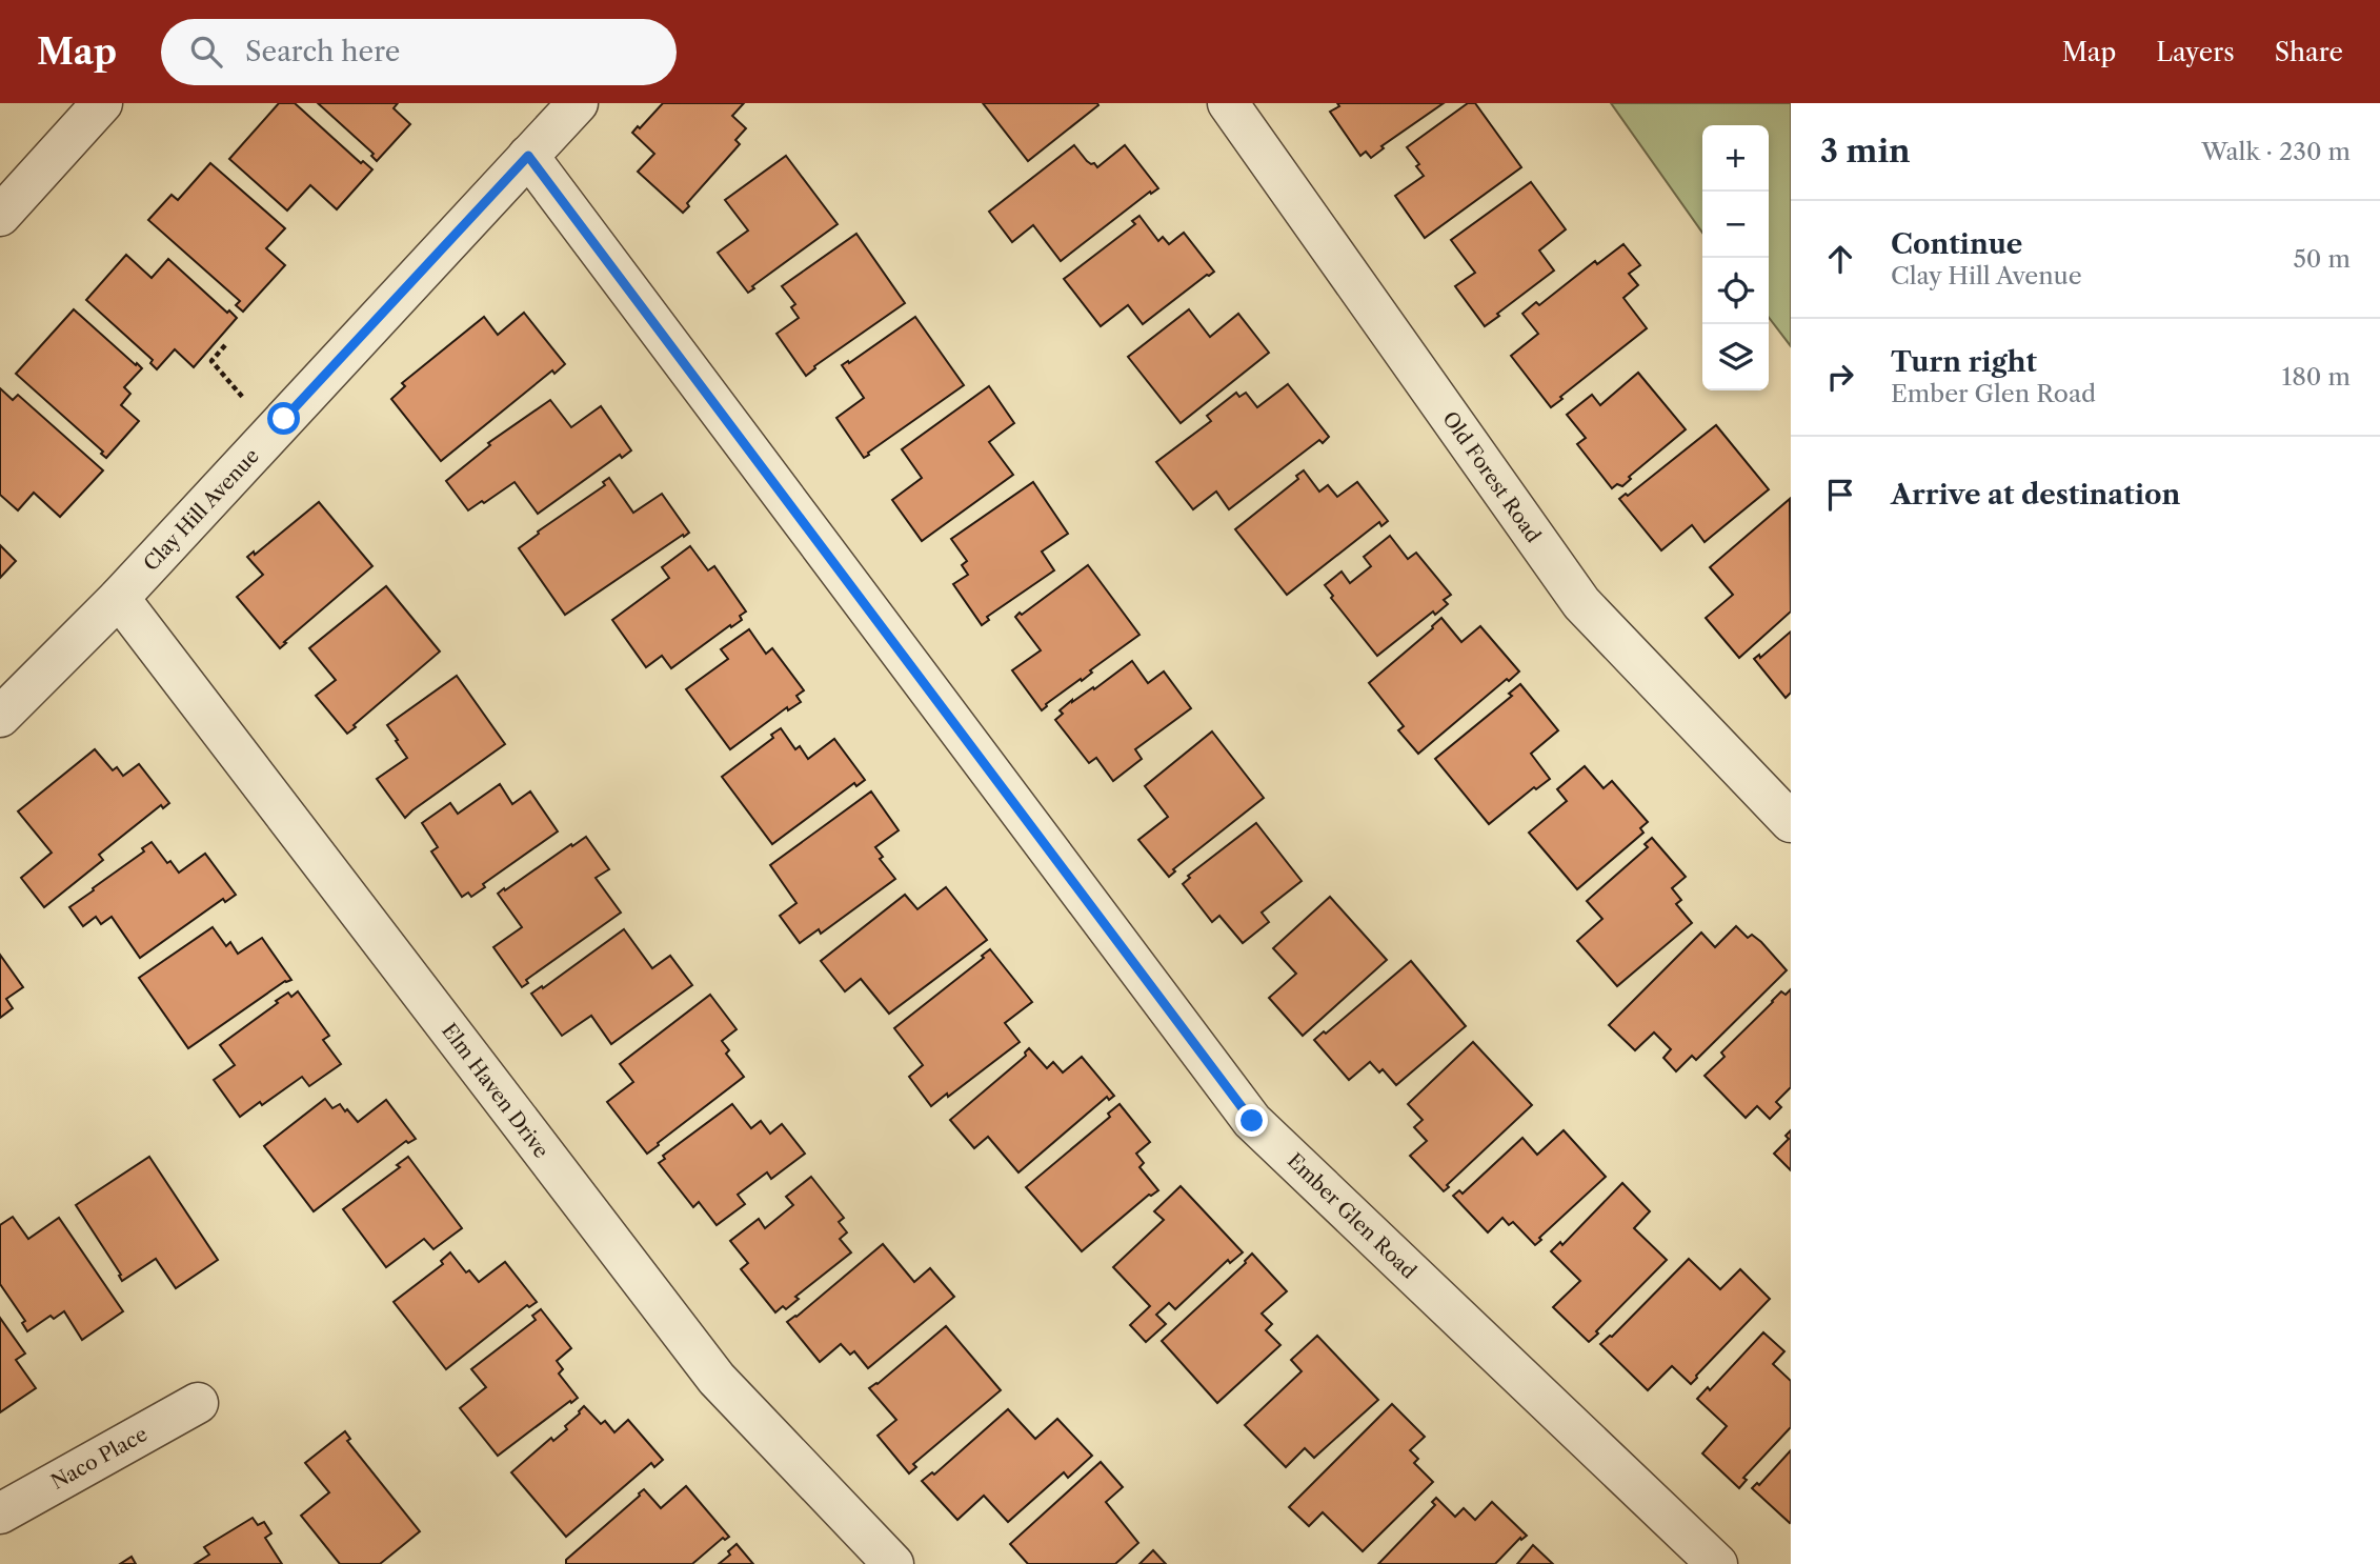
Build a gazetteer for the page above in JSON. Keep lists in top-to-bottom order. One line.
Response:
{"streets":{"street":["Old Forest Road","Clay Hill Avenue","Elm Haven Drive","Ember Glen Road","Naco Place"]},"crossings":[["Clay Hill Avenue","Elm Haven Drive"],["Clay Hill Avenue","Ember Glen Road"]],"page":{"header":"Map","search":"Search here","nav":["Map","Layers","Share"],"heading":["3 min","Walk · 230 m"],"map_buttons":["+","−"],"list":[["Continue","Clay Hill Avenue","50 m"],["Turn right","Ember Glen Road","180 m"],"Arrive at destination"]}}
